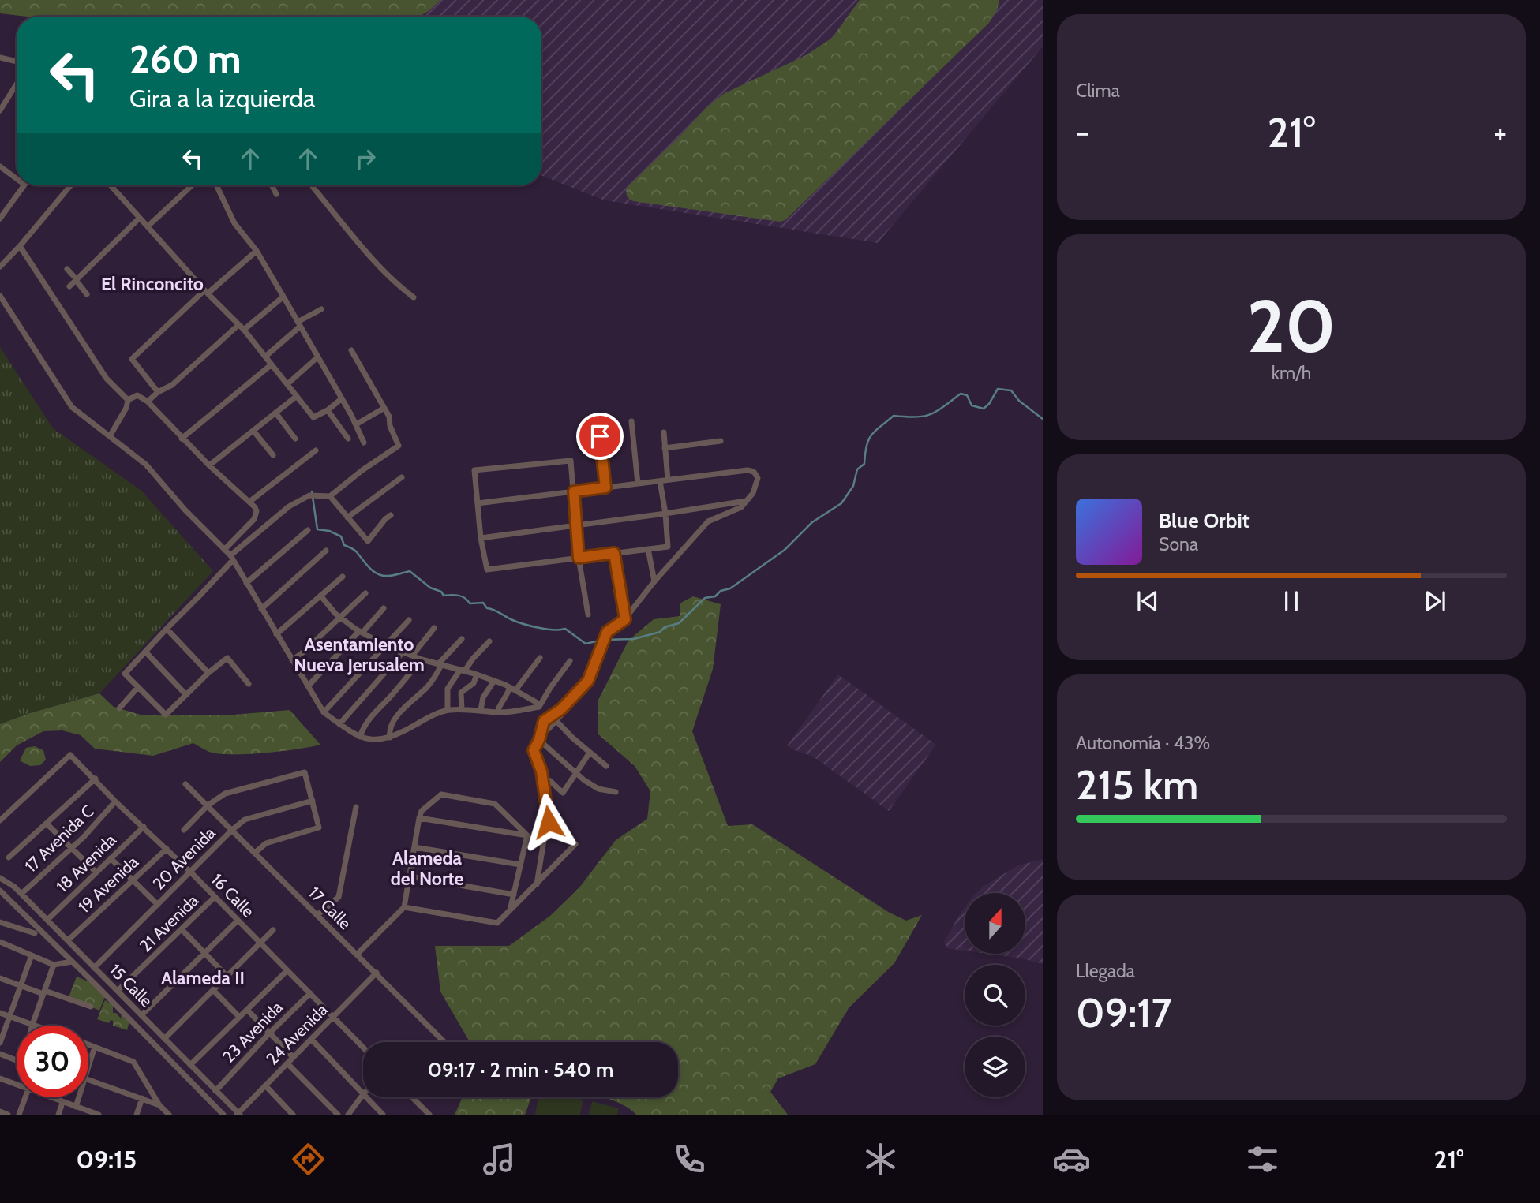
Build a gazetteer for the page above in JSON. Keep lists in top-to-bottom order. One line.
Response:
{"streets":{"street":["17 Avenida C","20 Avenida","18 Avenida","19 Avenida","16 Calle","17 Calle","21 Avenida","15 Calle","23 Avenida","24 Avenida"]},"crossings":[["17 Avenida C","16 Calle"],["17 Avenida C","15 Calle"],["20 Avenida","16 Calle"],["20 Avenida","17 Calle"],["20 Avenida","15 Calle"],["18 Avenida","16 Calle"],["18 Avenida","15 Calle"],["19 Avenida","16 Calle"],["19 Avenida","15 Calle"],["16 Calle","21 Avenida"],["16 Calle","23 Avenida"],["16 Calle","24 Avenida"],["17 Calle","24 Avenida"],["21 Avenida","15 Calle"],["15 Calle","23 Avenida"],["15 Calle","24 Avenida"]],"districts":["El Rinconcito","Asentamiento Nueva Jerusalem","Alameda del Norte","Alameda II"],"north":"top","page":{"tile":["Clima",["20","km/h"],["Autonomía · 43%","215 km"],["Llegada","09:17"]],"turn":["260 m","Gira a la izquierda"],"heat":["−","21°","+"],"song":["Blue Orbit","Sona"],"limit":"30","trip":"09:17 · 2 min · 540 m","tabs":["09:15","21°"]}}
